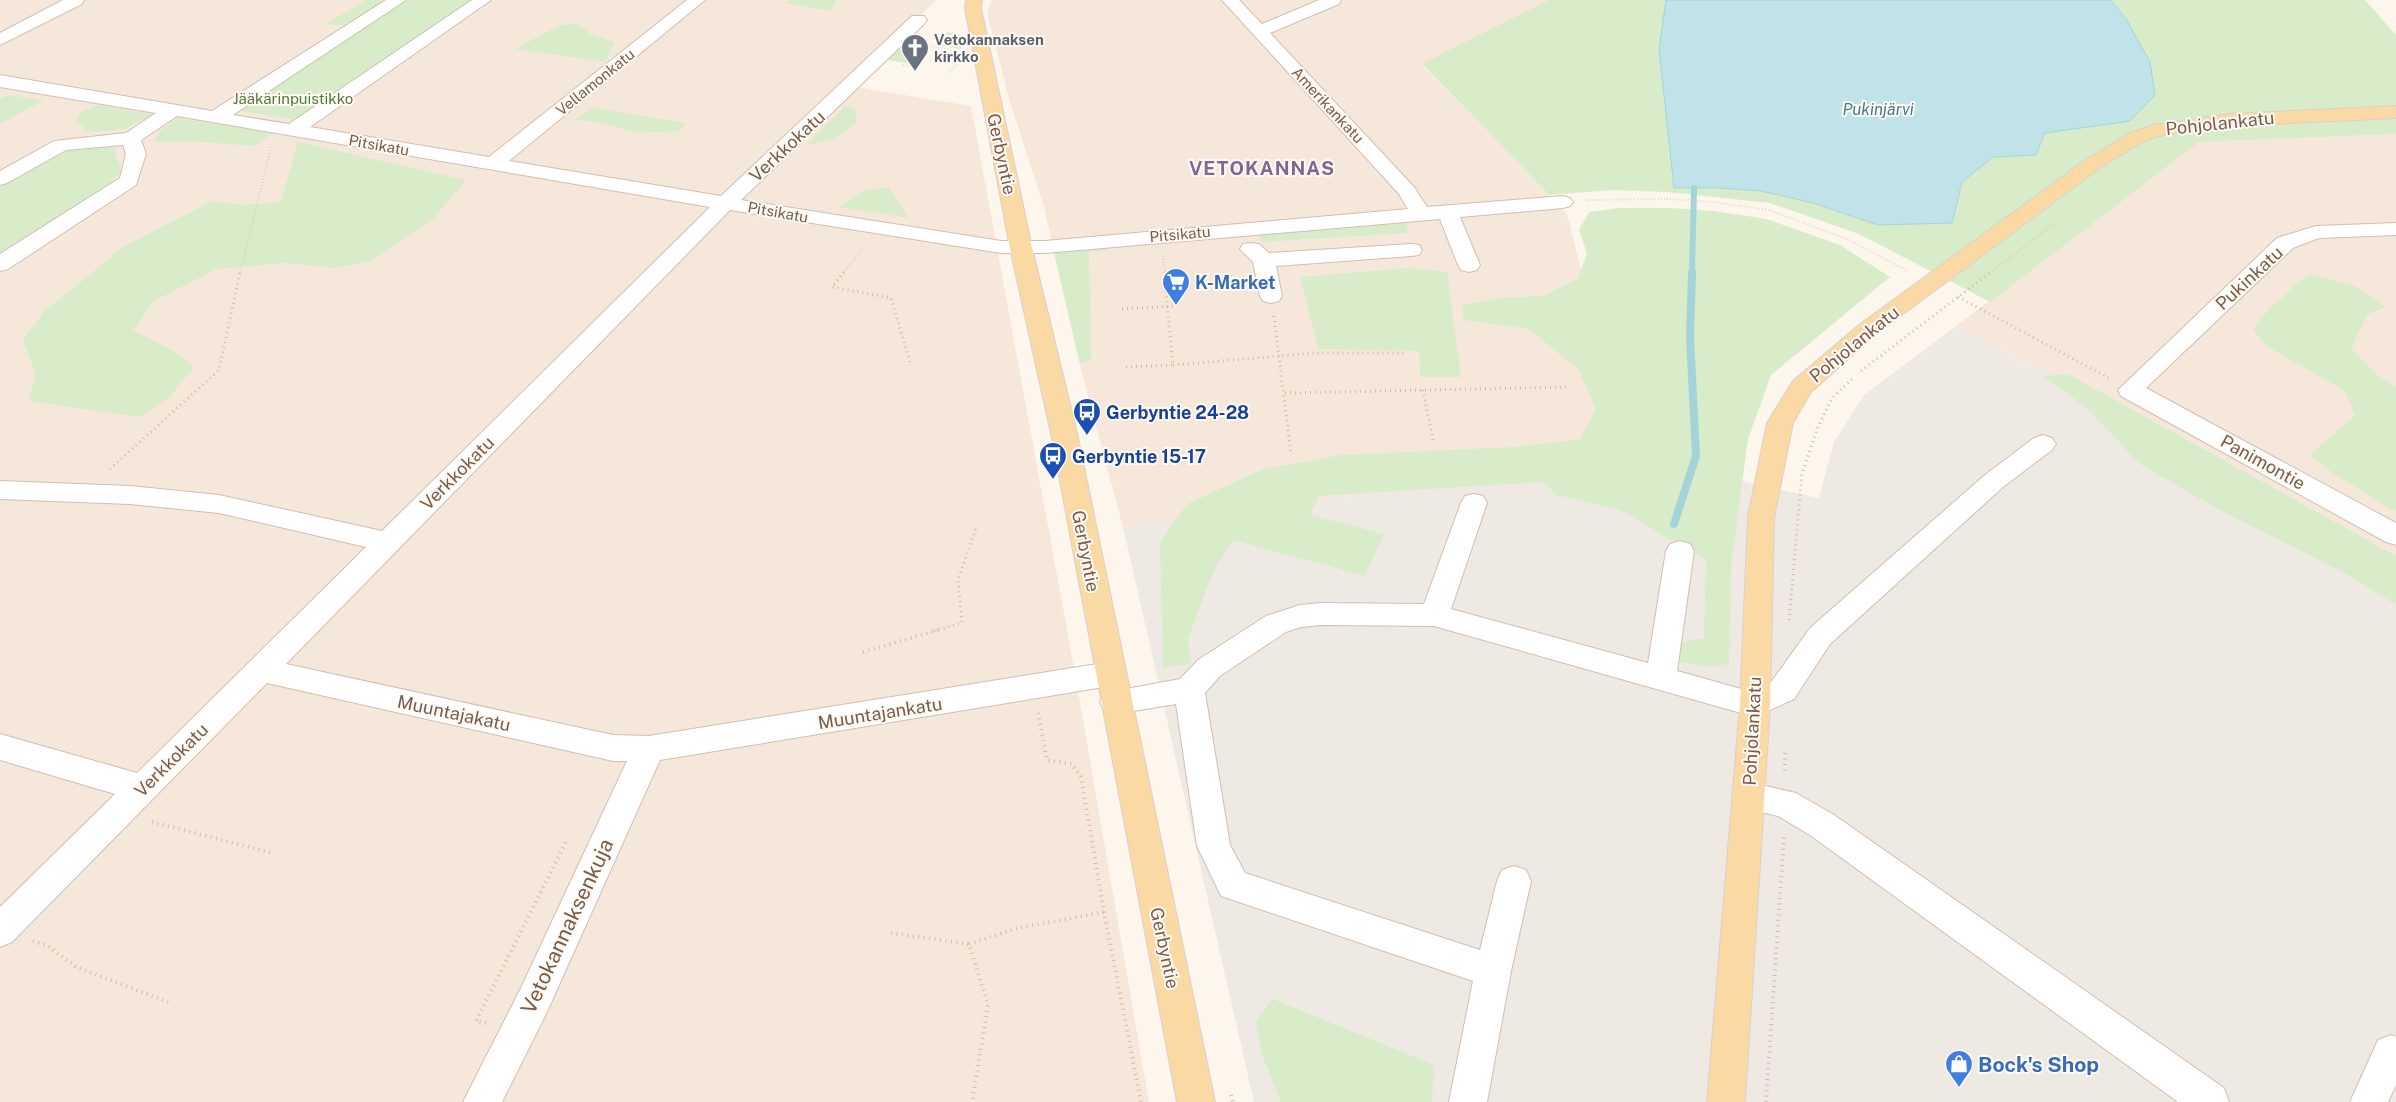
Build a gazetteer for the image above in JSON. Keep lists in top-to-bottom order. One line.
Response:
{"streets":{"main road":["Pohjolankatu","Gerbyntie"],"street":["Vellamonkatu","Amerikankatu","Pitsikatu","Verkkokatu","Pukinkatu","Panimontie","Muuntajakatu","Muuntajankatu","Vetokannaksenkuja"]},"crossings":[["Vellamonkatu","Pitsikatu"],["Amerikankatu","Pitsikatu"],["Pitsikatu","Verkkokatu"],["Pitsikatu","Gerbyntie"],["Verkkokatu","Muuntajakatu"],["Gerbyntie","Muuntajankatu"],["Pukinkatu","Panimontie"],["Muuntajakatu","Muuntajankatu"],["Muuntajakatu","Vetokannaksenkuja"],["Muuntajankatu","Vetokannaksenkuja"]],"districts":["VETOKANNAS"],"water":["Pukinjärvi"],"parks":["Jääkärinpuistikko"],"places":{"church":["Vetokannaksen kirkko"],"supermarket":["K-Market"],"bus stop":["Gerbyntie 24-28","Gerbyntie 15-17"],"shop":["Bock's Shop"]}}
